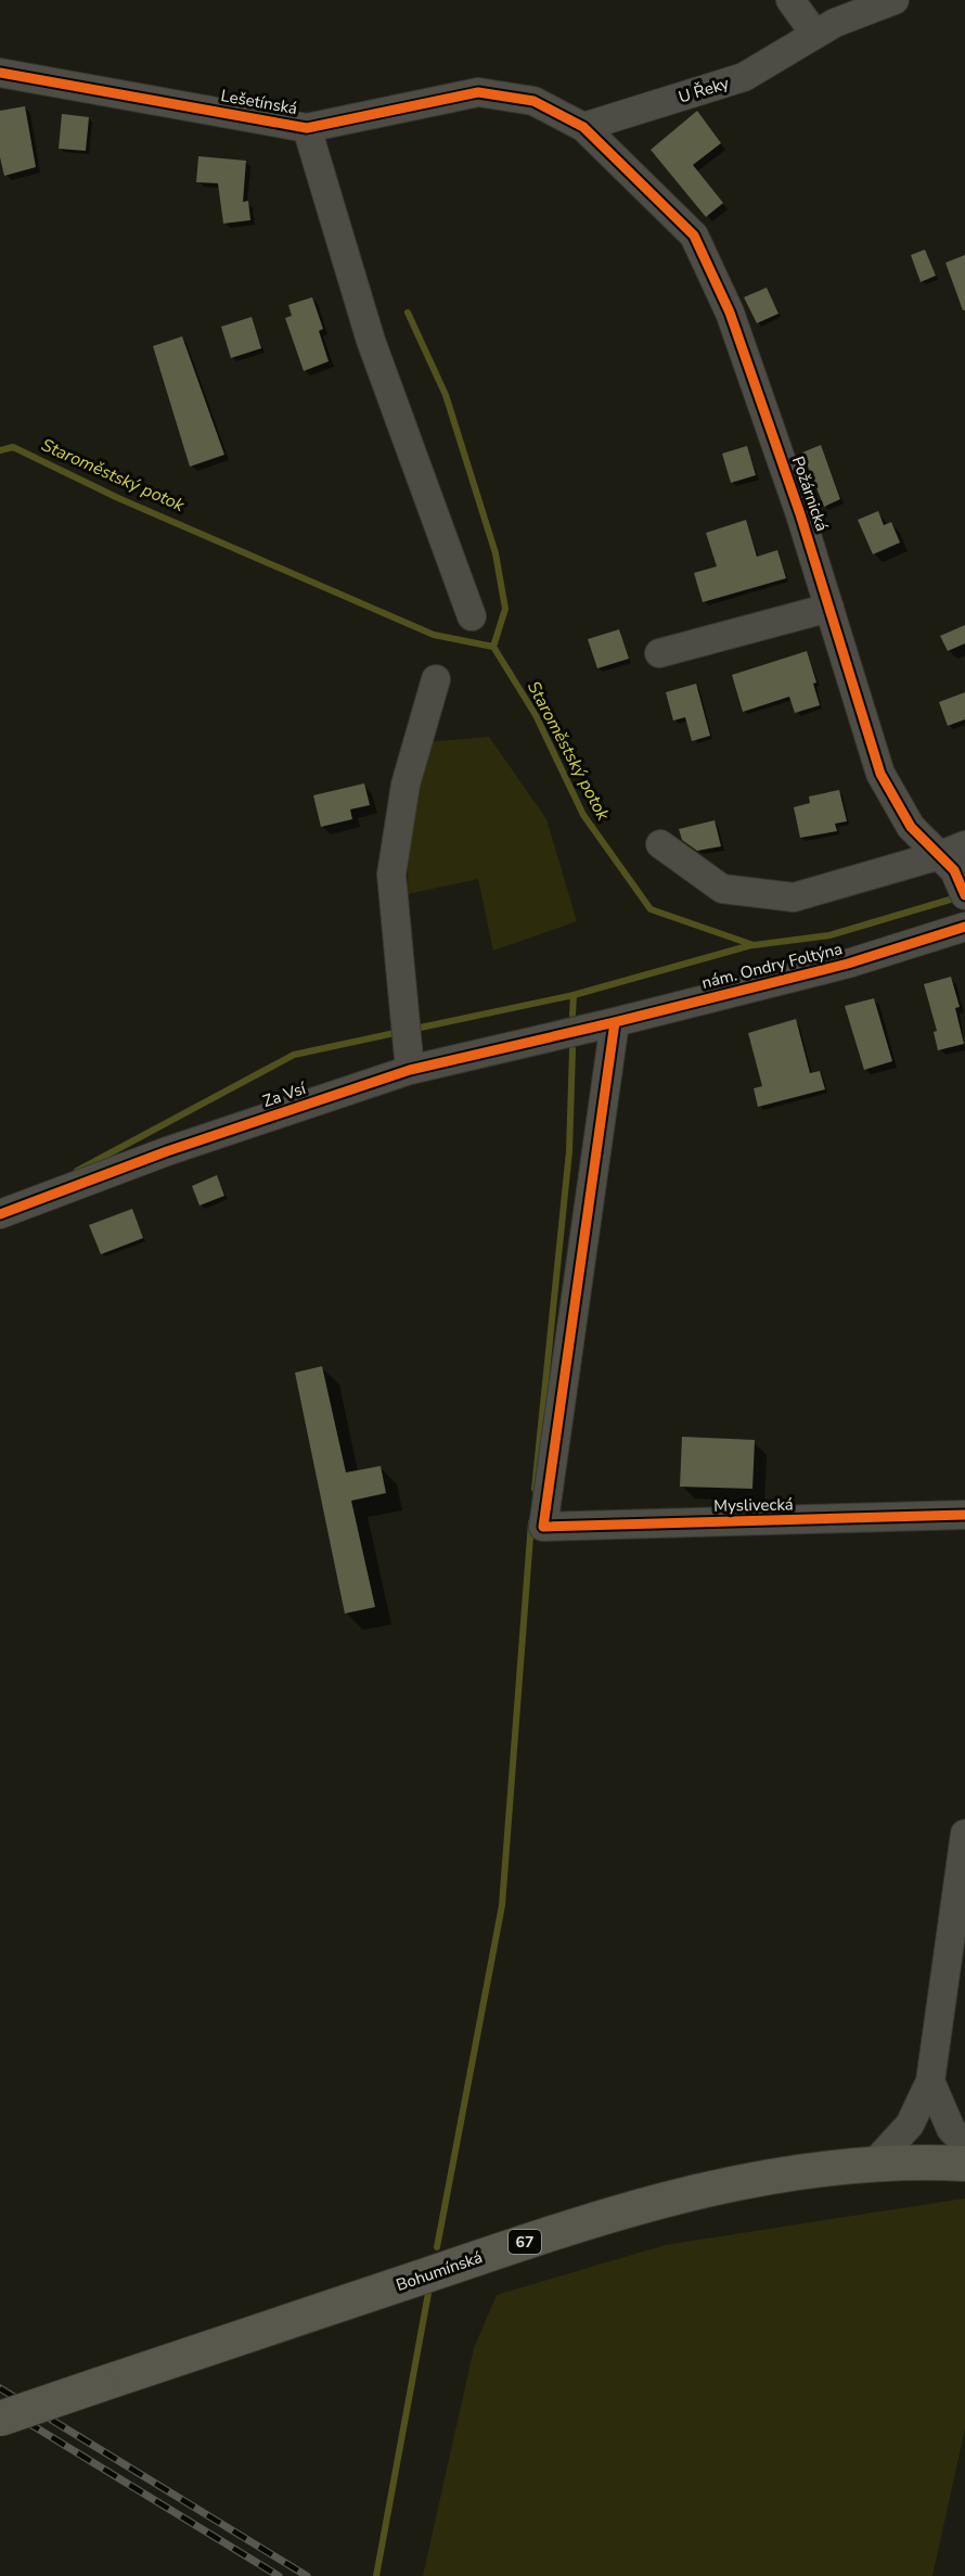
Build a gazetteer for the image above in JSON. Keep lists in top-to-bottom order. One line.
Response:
{"streets":{"main road":["67","Bohumínská"],"street":["U Řeky","Lešetínská","Požárnická","nám. Ondry Foltýna","Za Vsí","Myslivecká"]},"crossings":[["U Řeky","Lešetínská"],["U Řeky","Požárnická"],["Lešetínská","Požárnická"],["nám. Ondry Foltýna","Za Vsí"],["nám. Ondry Foltýna","Myslivecká"]],"water":["Staroměstský potok"]}
